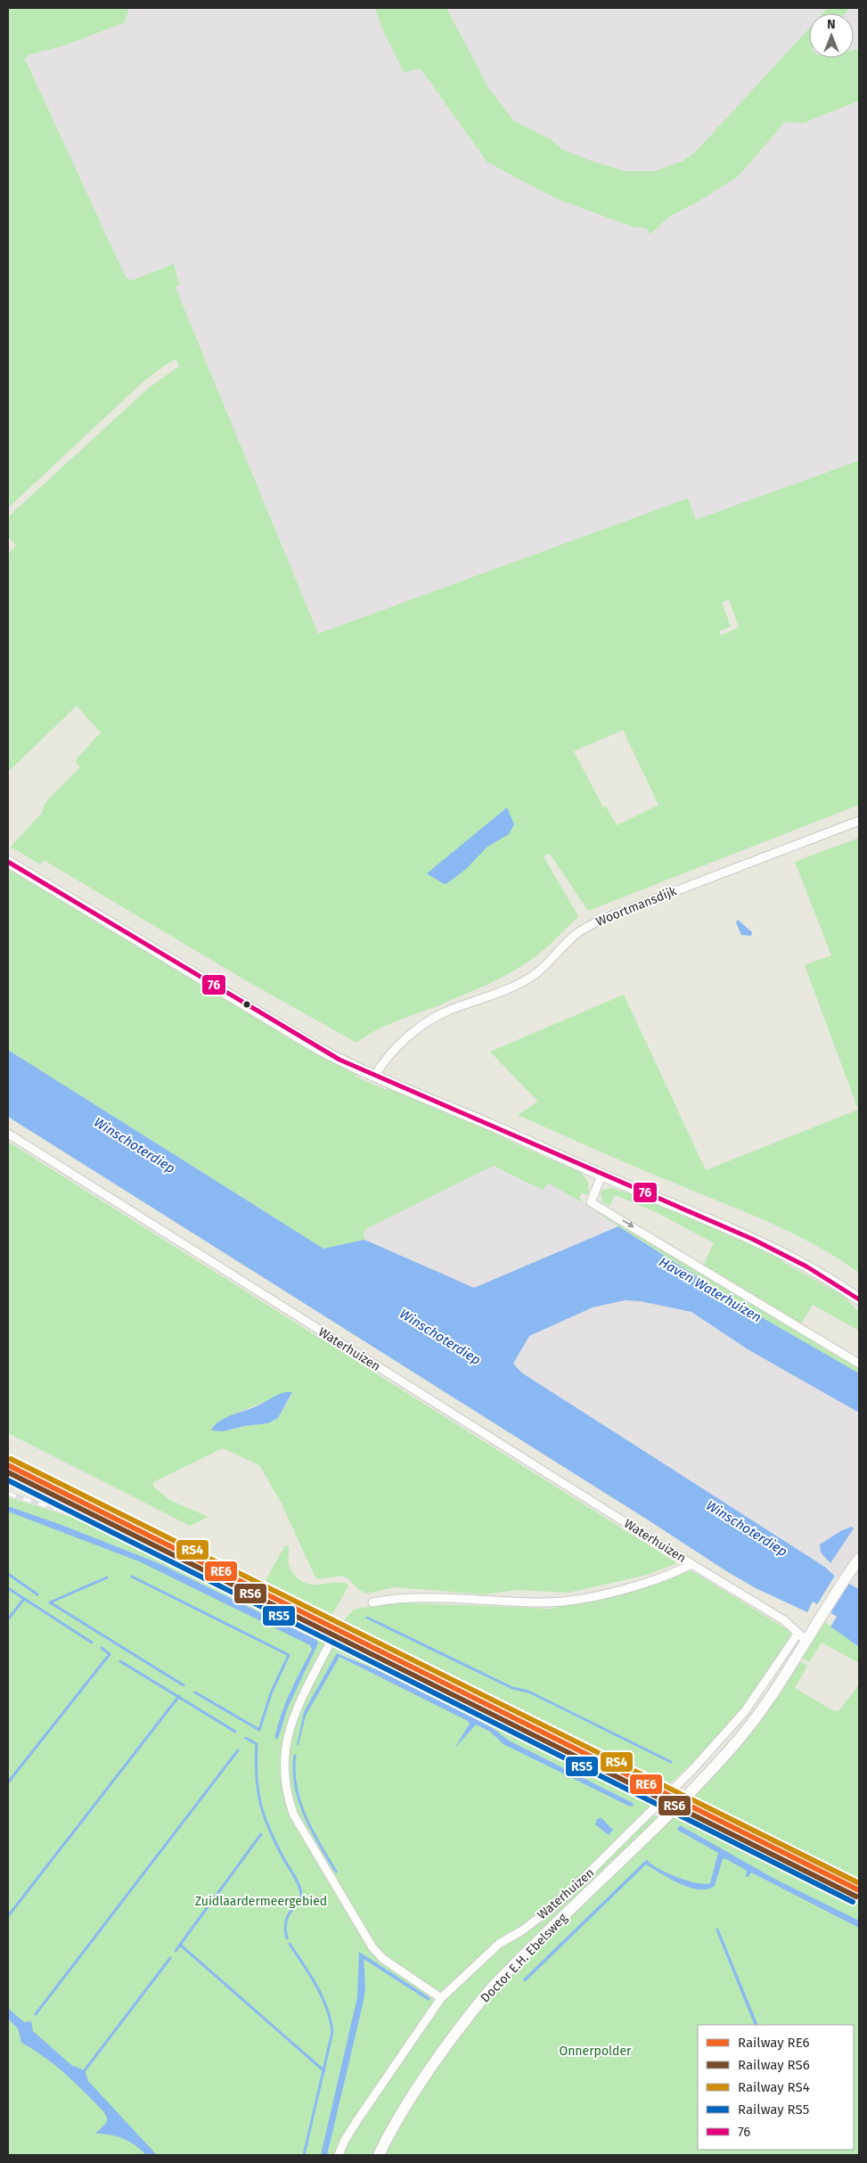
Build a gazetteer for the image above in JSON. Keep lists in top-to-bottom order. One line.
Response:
{"streets":{"main road":["Waterhuizen","Doctor E.H. Ebelsweg"],"street":["Woortmansdijk"]},"crossings":[["Waterhuizen","Doctor E.H. Ebelsweg"]],"water":["Winschoterdiep","Haven Waterhuizen"],"parks":["Zuidlaardermeergebied","Onnerpolder"],"lines":["transit line 76","rail line RS4","rail line RE6","rail line RS6","rail line RS5"],"legend":["Railway RE6","Railway RS6","Railway RS4","Railway RS5","76"],"north":"top"}
